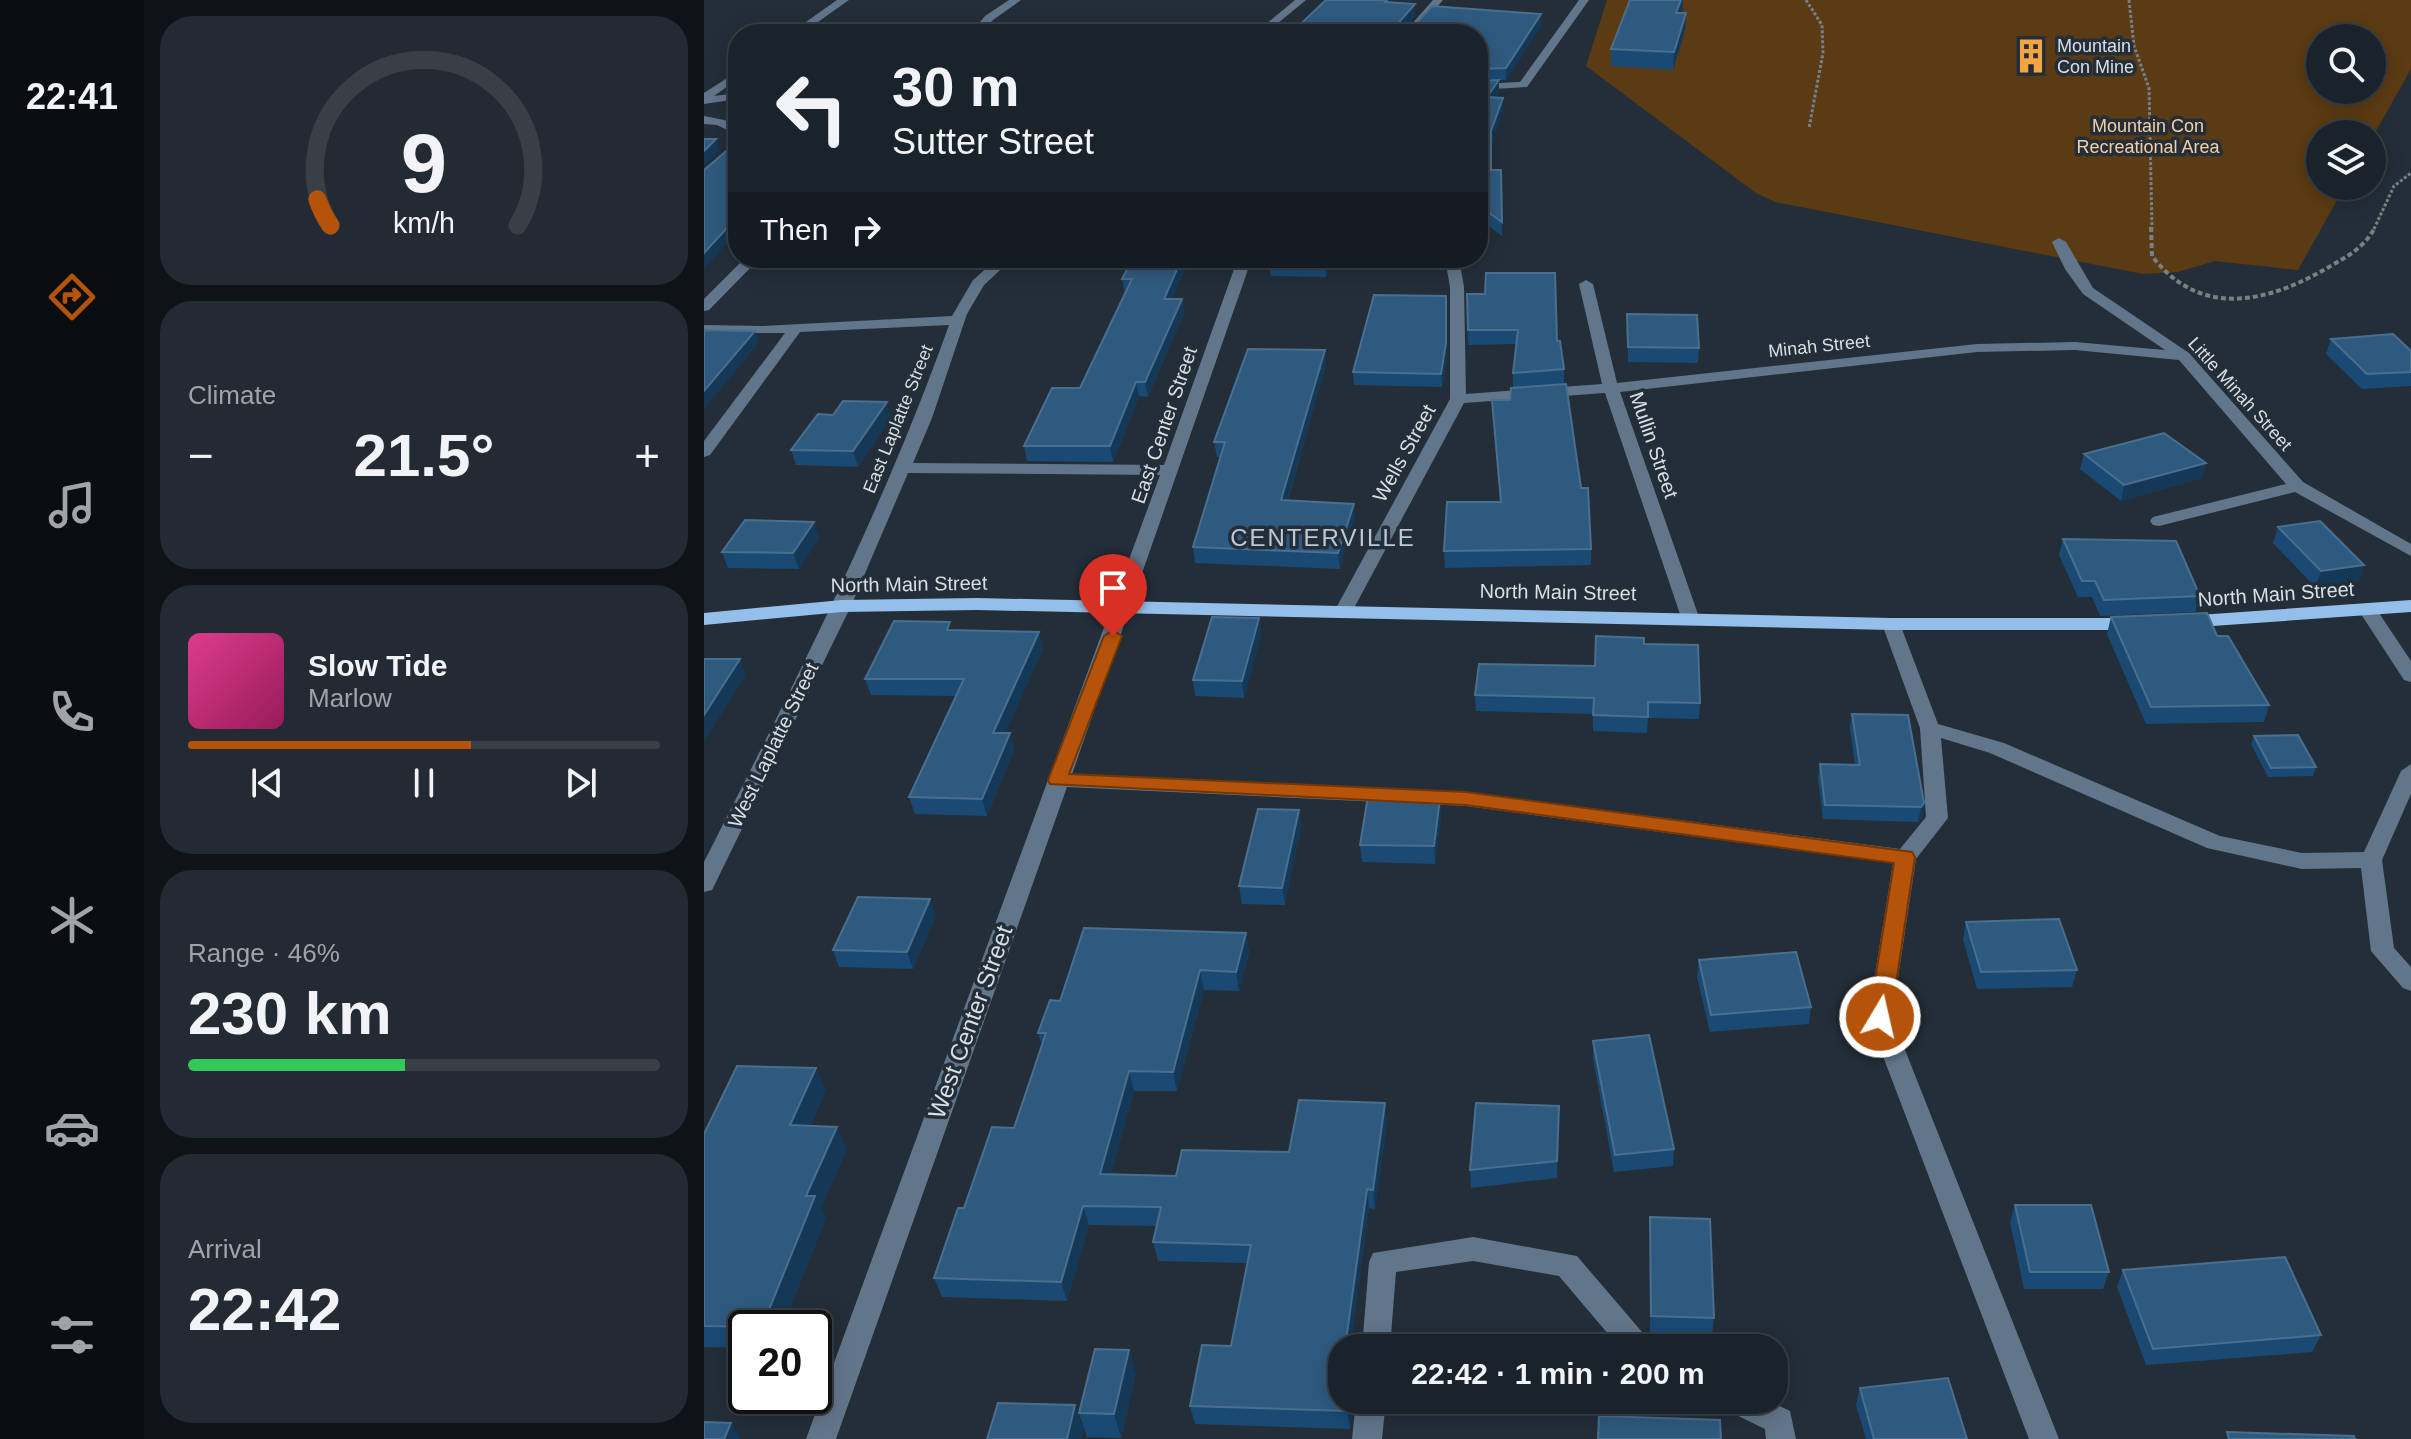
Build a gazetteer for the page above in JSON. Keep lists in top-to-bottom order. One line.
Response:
{"streets":{"main road":["North Main Street"],"street":["Minah Street","Little Minah Street","East Laplatte Street","East Center Street","Mullin Street","Wells Street","West Laplatte Street","West Center Street"]},"crossings":[["Minah Street","Little Minah Street"],["Minah Street","Mullin Street"],["Minah Street","Wells Street"],["East Laplatte Street","North Main Street"],["East Laplatte Street","West Laplatte Street"],["East Center Street","North Main Street"],["East Center Street","West Center Street"],["Mullin Street","North Main Street"],["Wells Street","North Main Street"],["North Main Street","West Laplatte Street"],["North Main Street","West Center Street"]],"districts":["CENTERVILLE"],"parks":["Mountain Con Recreational Area"],"places":{"building":["Mountain Con Mine"]},"page":{"tabs":"22:41","turn":["30 m","Sutter Street"],"then":"Then","tile":["Climate",["Range · 46%","230 km"],["Arrival","22:42"]],"heat":["−","21.5°","+"],"song":["Slow Tide","Marlow"],"limit":"20","trip":"22:42 · 1 min · 200 m","gauge":["9","km/h"]}}
